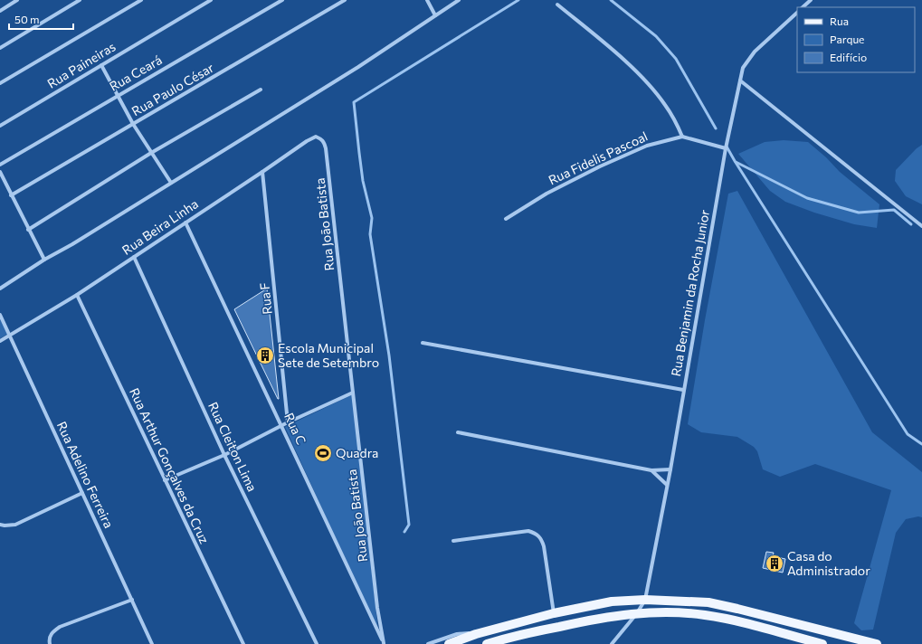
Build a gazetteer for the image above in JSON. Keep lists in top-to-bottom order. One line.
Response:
{"streets":{"street":["Rua Paineiras","Rua Ceará","Rua Paulo César","Rua Fidelis Pascoal","Rua Joāo Batista","Rua Beira Linha","Rua Benjamin da Rocha Junior","Rua F","Rua C","Rua Cleiton Lima","Rua Arthur Gonçalves da Cruz","Rua Adelino Ferreira"]},"crossings":[["Rua Fidelis Pascoal","Rua Benjamin da Rocha Junior"],["Rua Joāo Batista","Rua Beira Linha"],["Rua Joāo Batista","Rua C"],["Rua Beira Linha","Rua F"],["Rua Beira Linha","Rua C"],["Rua Beira Linha","Rua Cleiton Lima"],["Rua Beira Linha","Rua Arthur Gonçalves da Cruz"],["Rua Beira Linha","Rua Adelino Ferreira"]],"places":{"building":["Escola Municipal Sete de Setembro","Casa do Administrador"],"sports":["Quadra"]},"legend":["Rua","Parque","Edifício"],"scale_bar":"50 m"}
